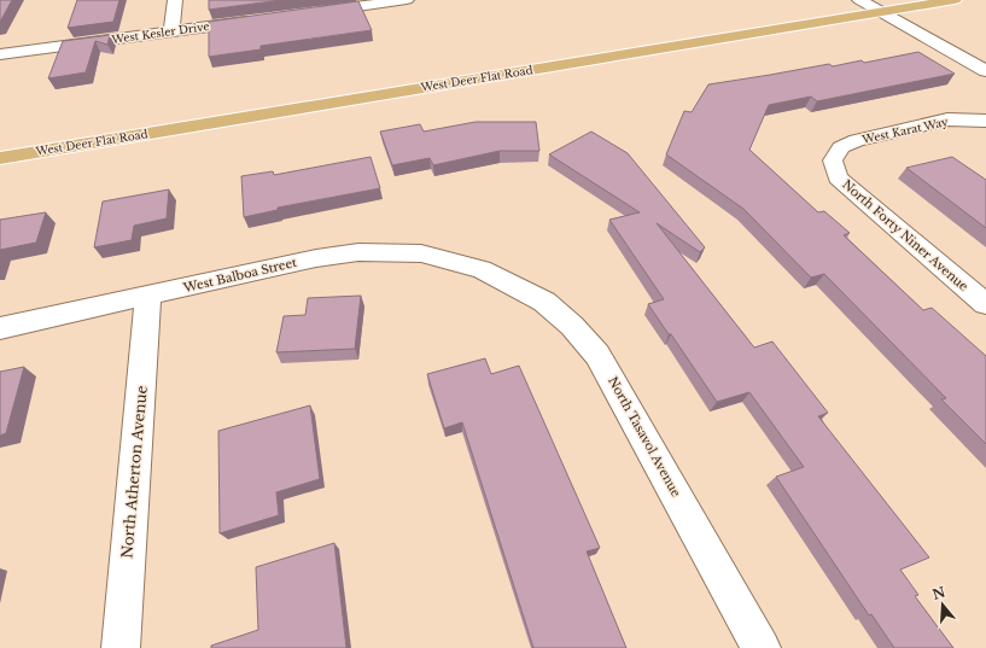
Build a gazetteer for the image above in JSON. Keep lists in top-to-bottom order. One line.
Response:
{"streets":{"main road":["West Deer Flat Road"],"street":["West Kesler Drive","West Karat Way","North Forty Niner Avenue","West Balboa Street","North Tasavol Avenue","North Atherton Avenue"]},"crossings":[["West Karat Way","North Forty Niner Avenue"],["West Balboa Street","North Tasavol Avenue"],["West Balboa Street","North Atherton Avenue"]],"north":"top"}
